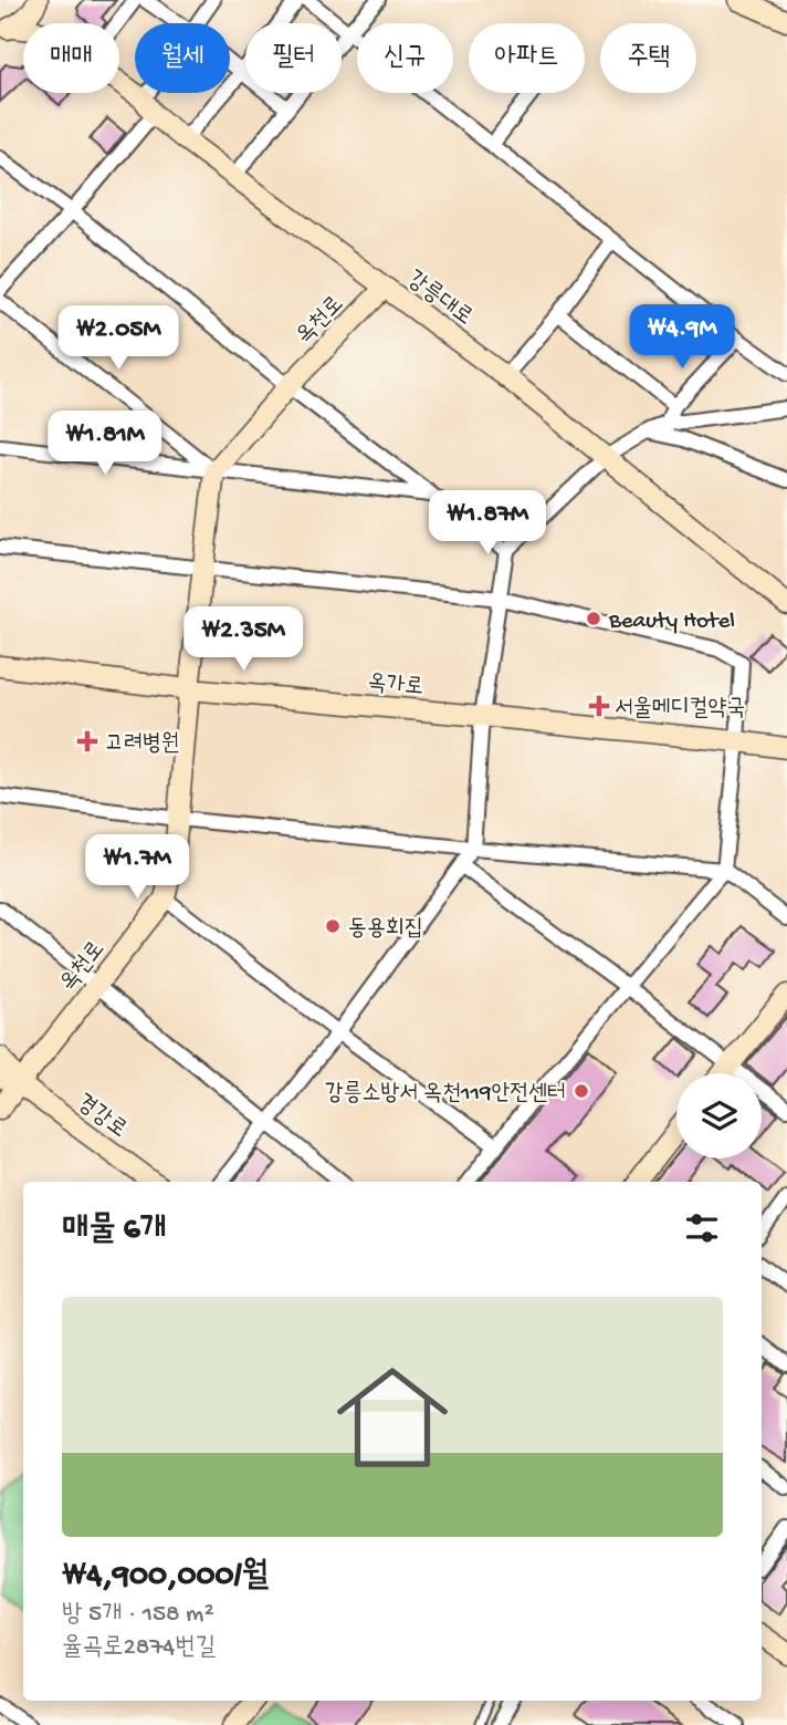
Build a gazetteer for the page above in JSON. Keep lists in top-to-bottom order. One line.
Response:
{"streets":{"street":["강릉대로","옥천로","옥가로","경강로"]},"crossings":[["강릉대로","옥천로"],["옥천로","옥가로"],["옥천로","경강로"]],"places":{"other":["Beauty Hotel","동용회집","강릉소방서 옥천119안전센터"],"health":["서울메디컬약국","고려병원"]},"page":{"chip":["매매","월세","필터","신규","아파트","주택"],"price":["₩4.9M","₩2.05M","₩1.81M","₩1.87M","₩2.35M","₩1.7M"],"heading":"매물 6개","list":[{"name":"₩4,900,000/월","note":"방 5개 · 158 m² · 율곡로2874번길"}]}}
